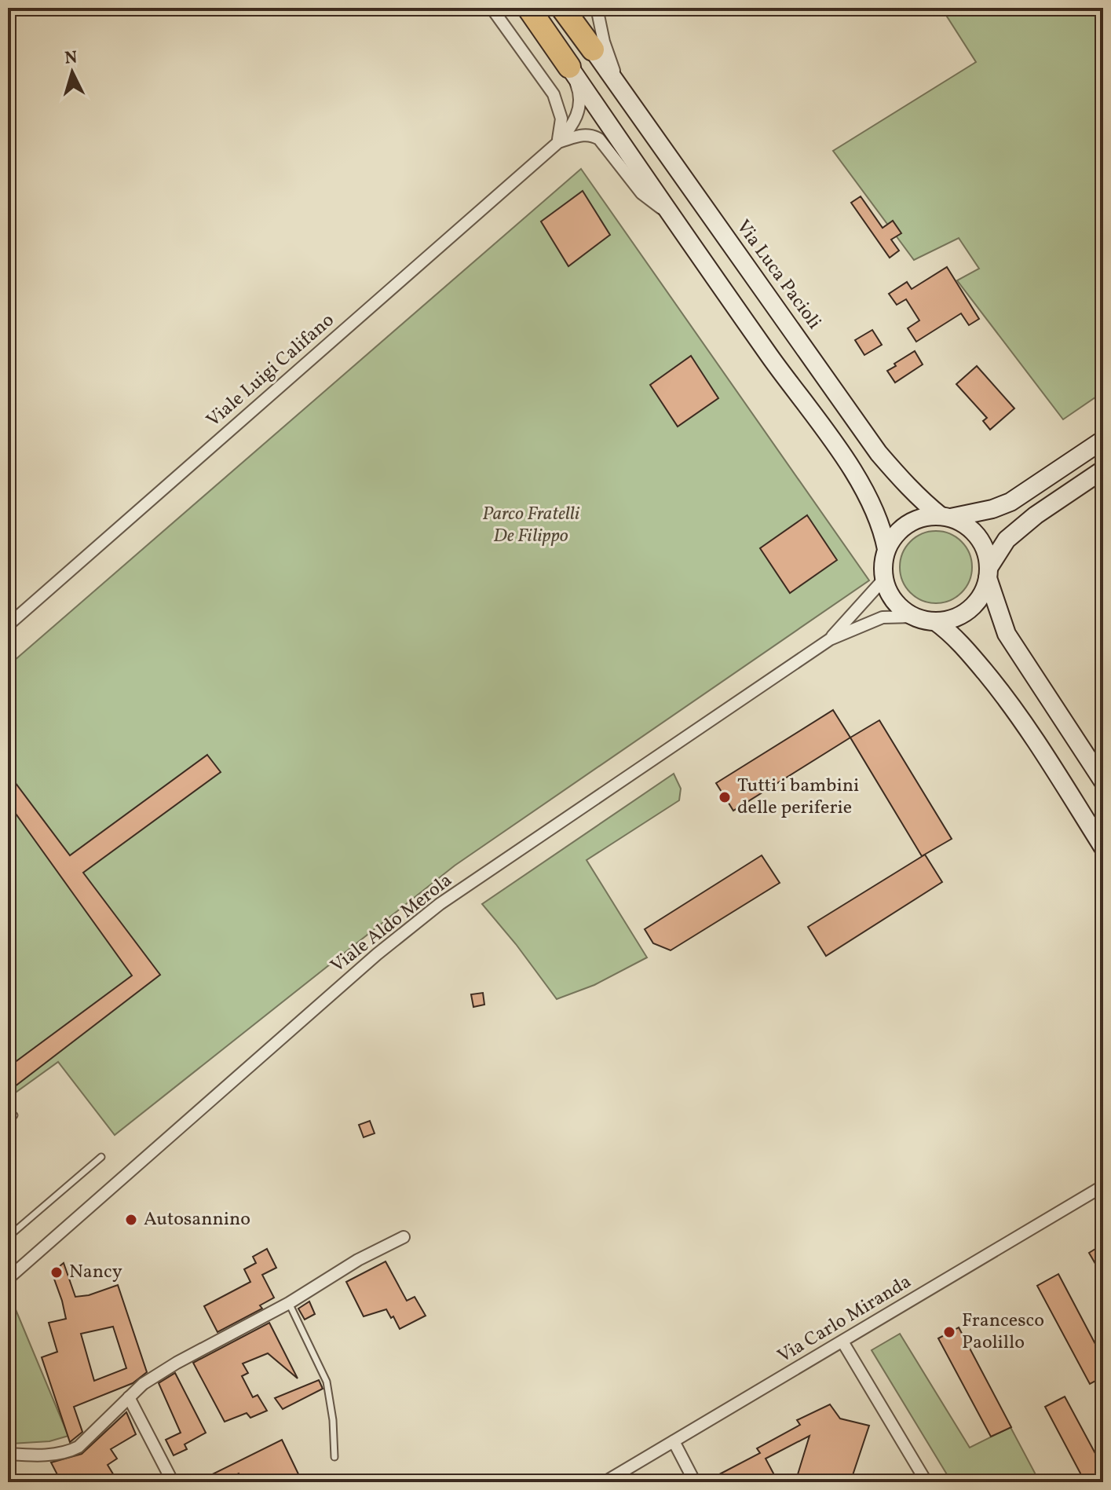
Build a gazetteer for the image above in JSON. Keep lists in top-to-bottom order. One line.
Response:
{"streets":{"main road":["Via Luca Pacioli"],"street":["Viale Luigi Califano","Viale Aldo Merola","Via Carlo Miranda"]},"crossings":[["Via Luca Pacioli","Viale Aldo Merola"]],"parks":["Parco Fratelli De Filippo"],"places":["Tutti i bambini delle periferie","Autosannino","Nancy","Francesco Paolillo"],"north":"top"}
